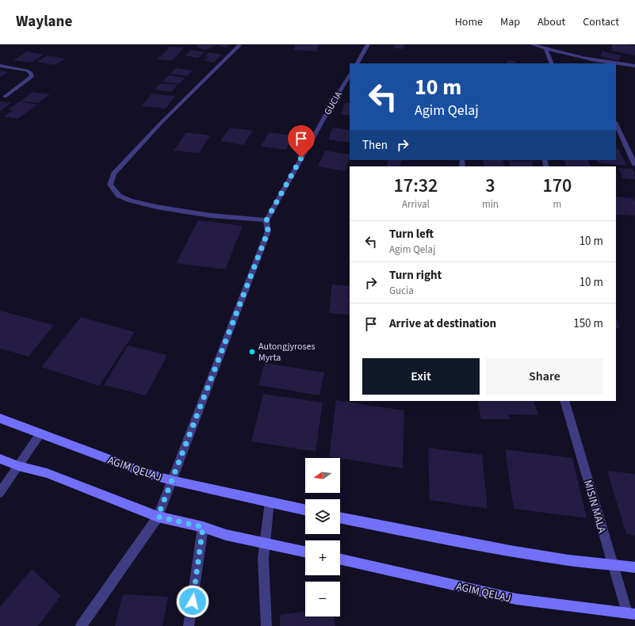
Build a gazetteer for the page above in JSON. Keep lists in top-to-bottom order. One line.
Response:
{"streets":{"main road":["AGIM QELAJ"],"street":["GUCIA","MISIN MALA"]},"crossings":[["GUCIA","AGIM QELAJ"],["AGIM QELAJ","MISIN MALA"]],"places":["Autongjyroses Myrta"],"north":"left","page":{"header":"Waylane","nav":["Home","Map","About","Contact"],"turn":["10 m","Agim Qelaj"],"then":"Then","eta":["17:32","Arrival","3","min","170","m"],"list":[{"name":"Turn left","note":"Agim Qelaj","value":"10 m"},{"name":"Turn right","note":"Gucia","value":"10 m"},{"name":"Arrive at destination","value":"150 m"}],"buttons":["Exit","Share"],"map_buttons":["+","−"]}}
